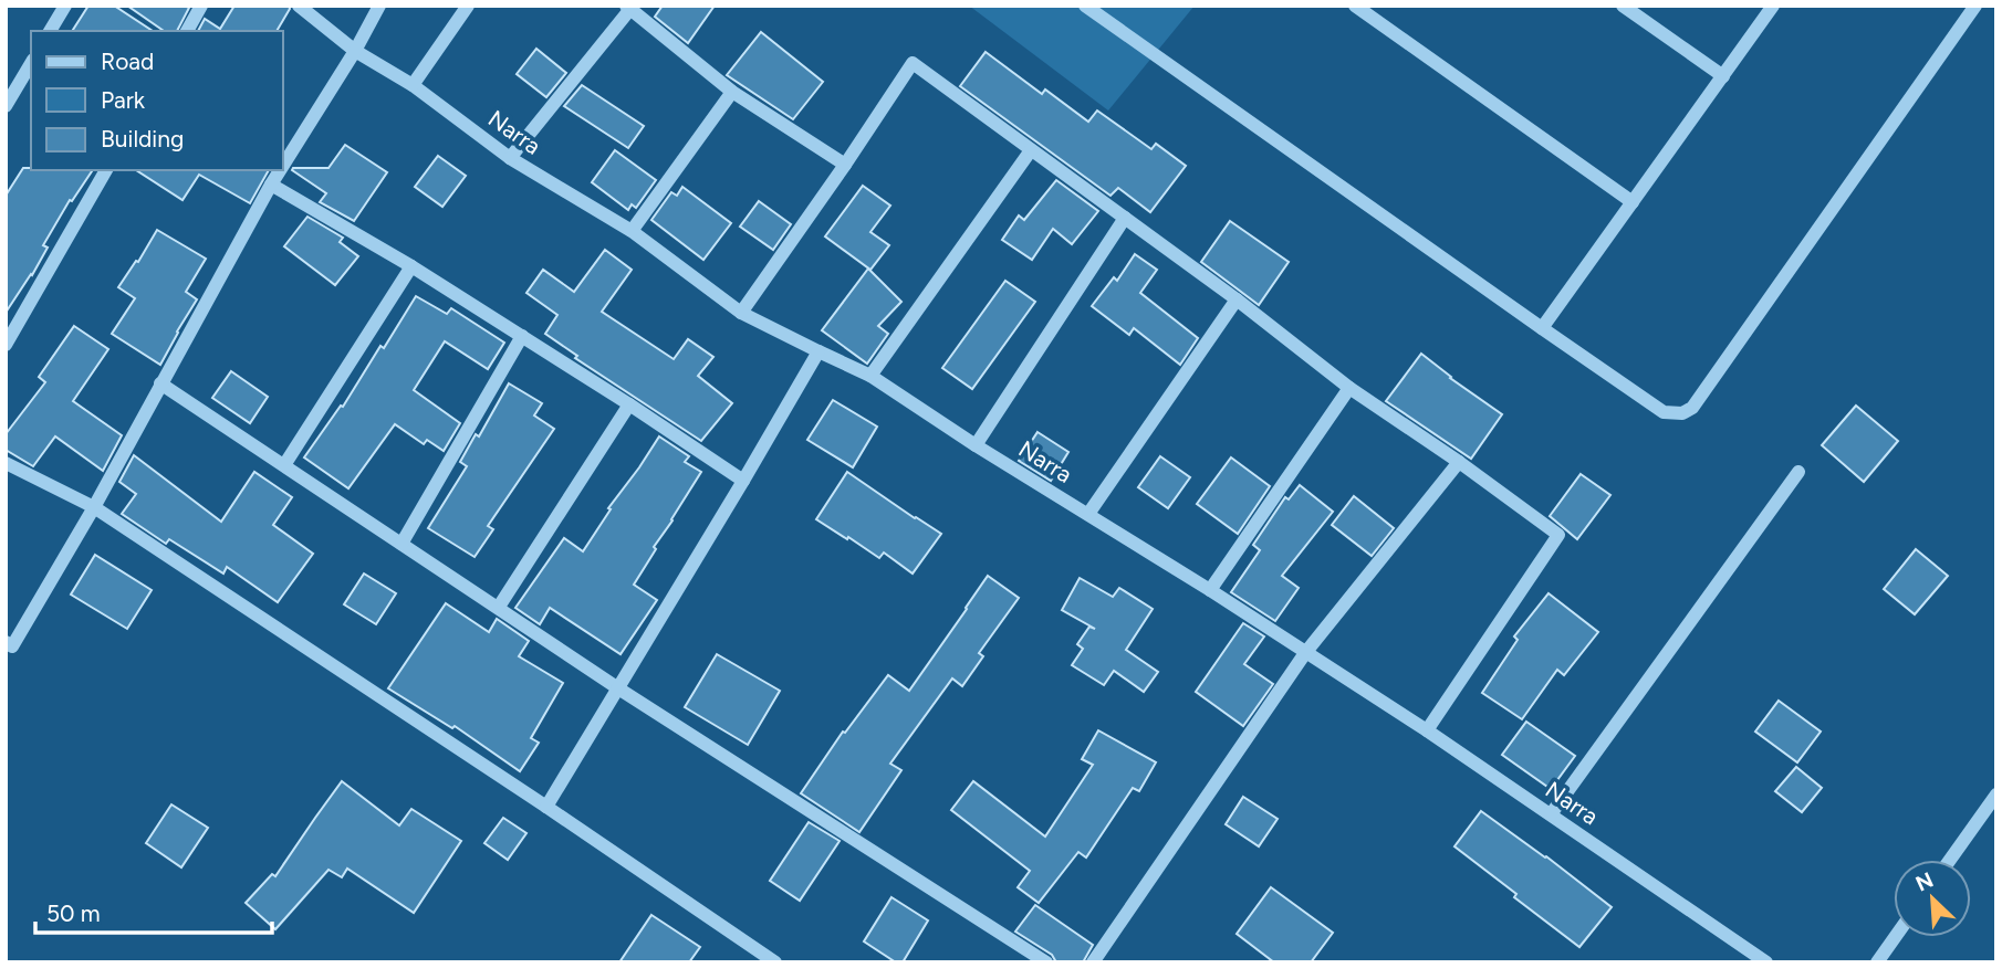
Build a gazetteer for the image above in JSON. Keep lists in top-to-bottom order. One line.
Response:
{"streets":{"street":["Narra"]},"legend":["Road","Park","Building"],"scale_bar":"50 m","north":"top left"}
